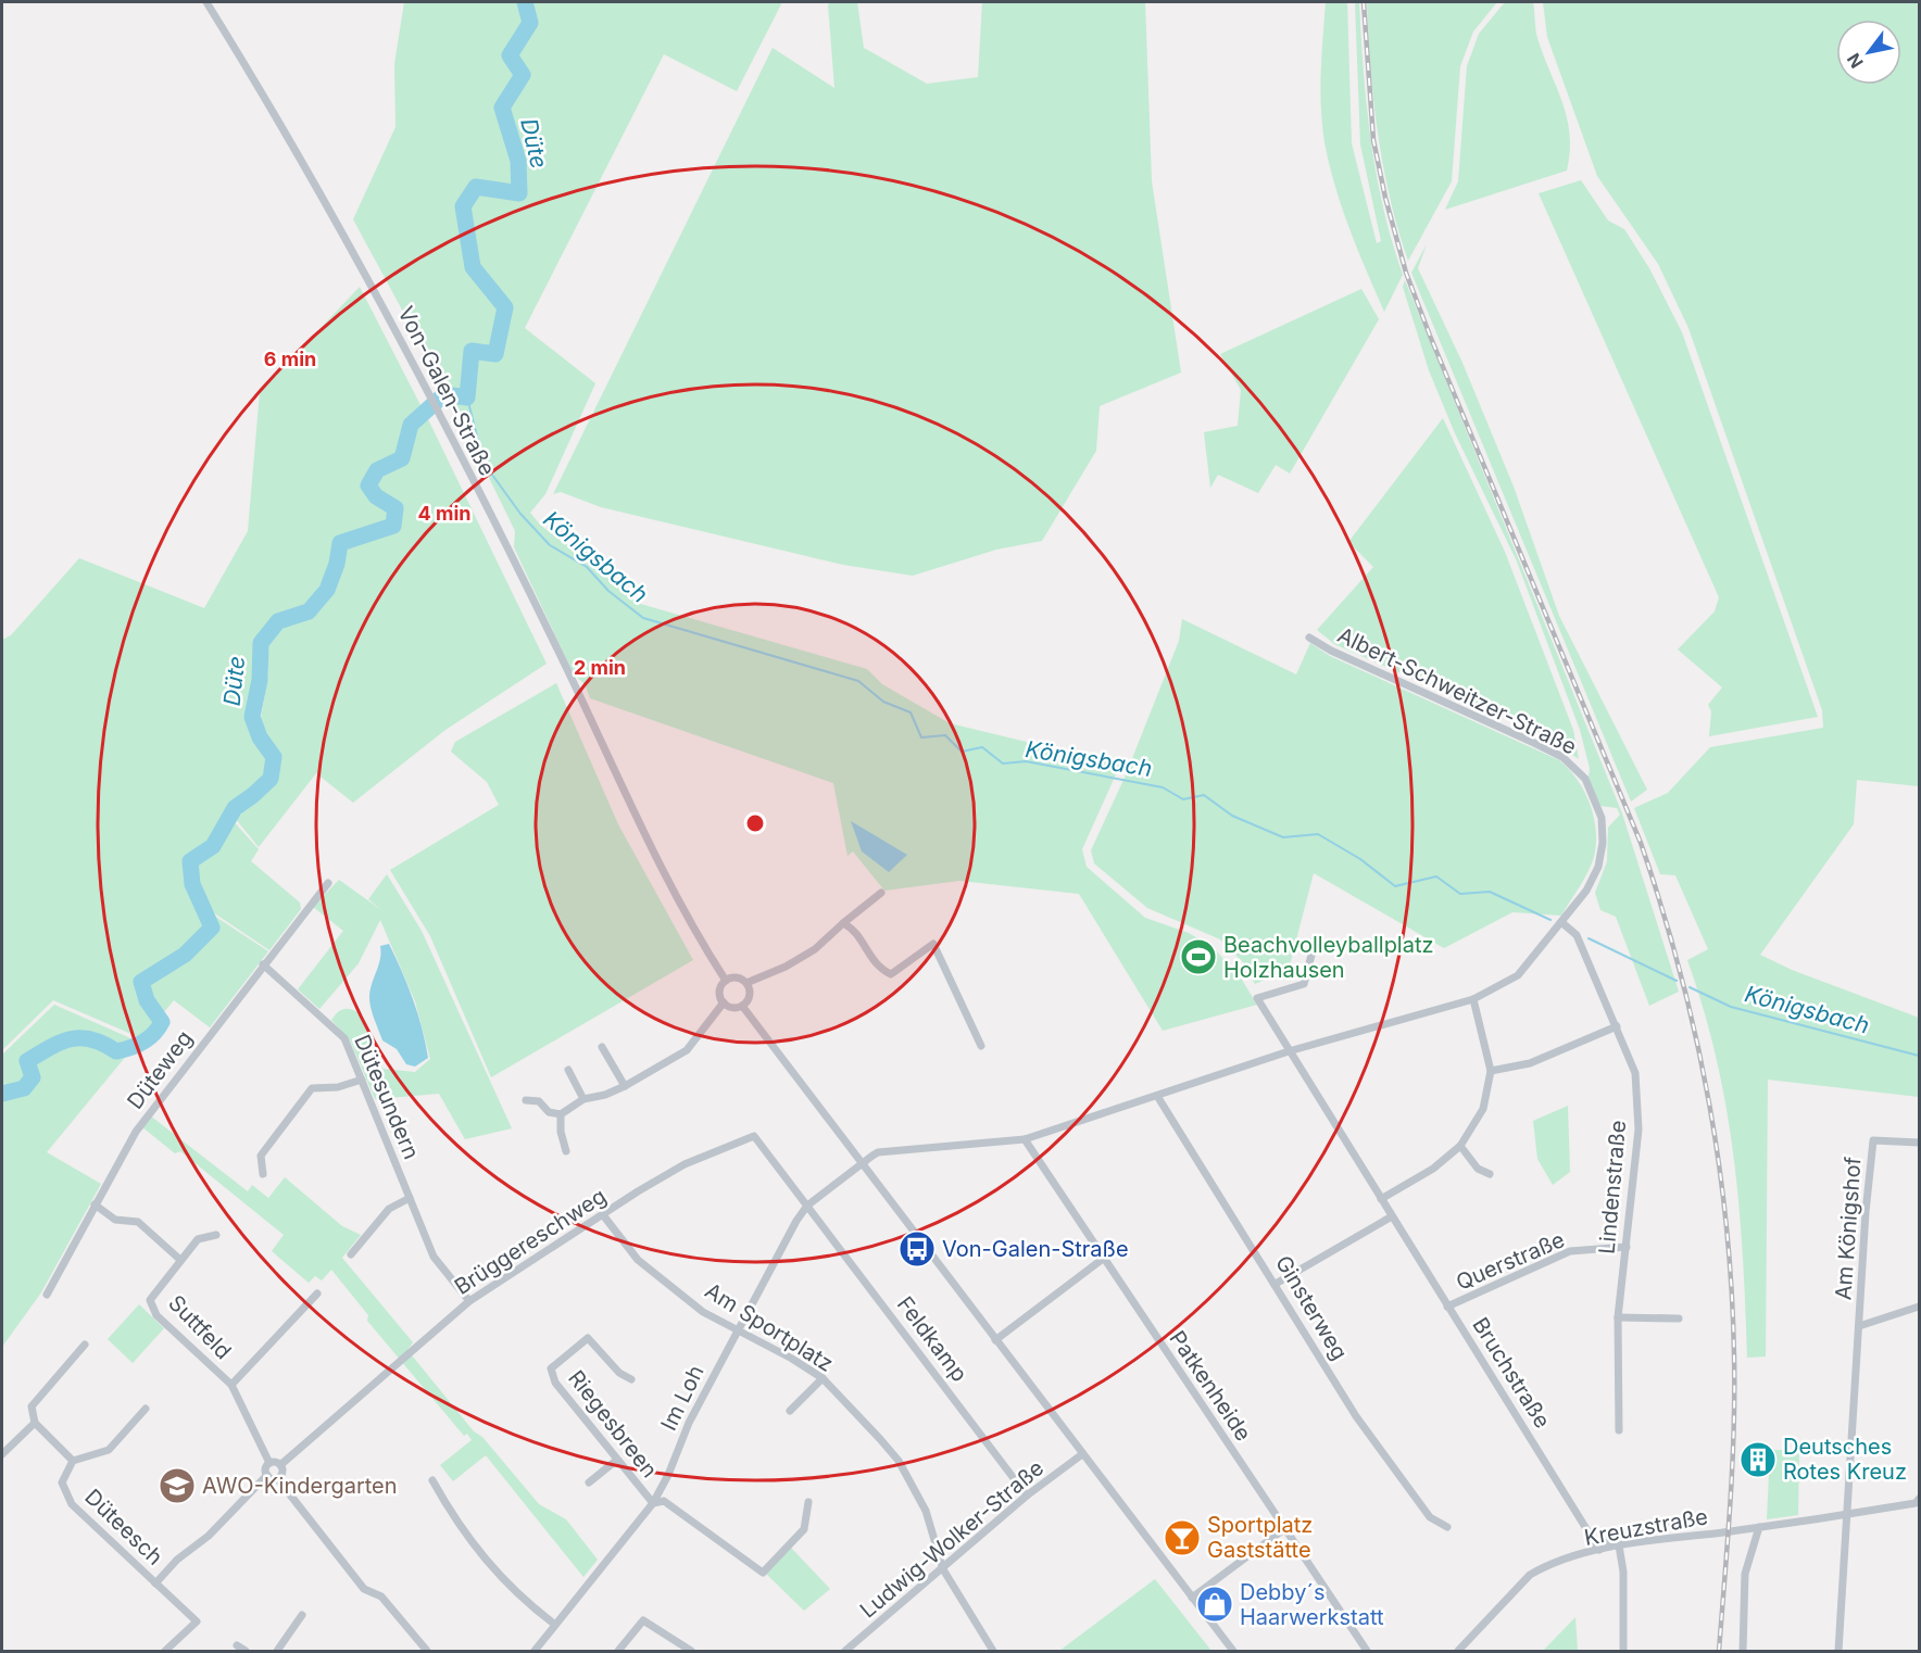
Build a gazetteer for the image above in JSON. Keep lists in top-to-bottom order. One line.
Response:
{"streets":{"street":["Von-Galen-Straße","Albert-Schweitzer-Straße","Düteweg","Dütesundern","Lindenstraße","Am Königshof","Brüggereschweg","Querstraße","Ginsterweg","Suttfeld","Am Sportplatz","Feldkamp","Bruchstraße","Patkenheide","Im Loh","Riegesbreen","Düteesch","Kreuzstraße","Ludwig-Wolker-Straße"]},"crossings":[["Albert-Schweitzer-Straße","Lindenstraße"],["Albert-Schweitzer-Straße","Ginsterweg"],["Albert-Schweitzer-Straße","Bruchstraße"],["Albert-Schweitzer-Straße","Patkenheide"],["Albert-Schweitzer-Straße","Im Loh"],["Düteweg","Dütesundern"],["Dütesundern","Brüggereschweg"],["Lindenstraße","Querstraße"],["Am Königshof","Kreuzstraße"],["Brüggereschweg","Suttfeld"],["Brüggereschweg","Am Sportplatz"],["Brüggereschweg","Feldkamp"],["Brüggereschweg","Im Loh"],["Querstraße","Bruchstraße"],["Am Sportplatz","Im Loh"],["Am Sportplatz","Ludwig-Wolker-Straße"],["Feldkamp","Im Loh"],["Feldkamp","Ludwig-Wolker-Straße"],["Bruchstraße","Kreuzstraße"],["Im Loh","Riegesbreen"]],"water":["Düte","Königsbach"],"places":{"sports":["Beachvolleyballplatz Holzhausen"],"bus stop":["Von-Galen-Straße"],"building":["Deutsches Rotes Kreuz"],"school or university":["AWO-Kindergarten"],"bar":["Sportplatz Gaststätte"],"shop":["Debby´s Haarwerkstatt"]},"north":"bottom left","rings":["6 min","4 min","2 min"]}
